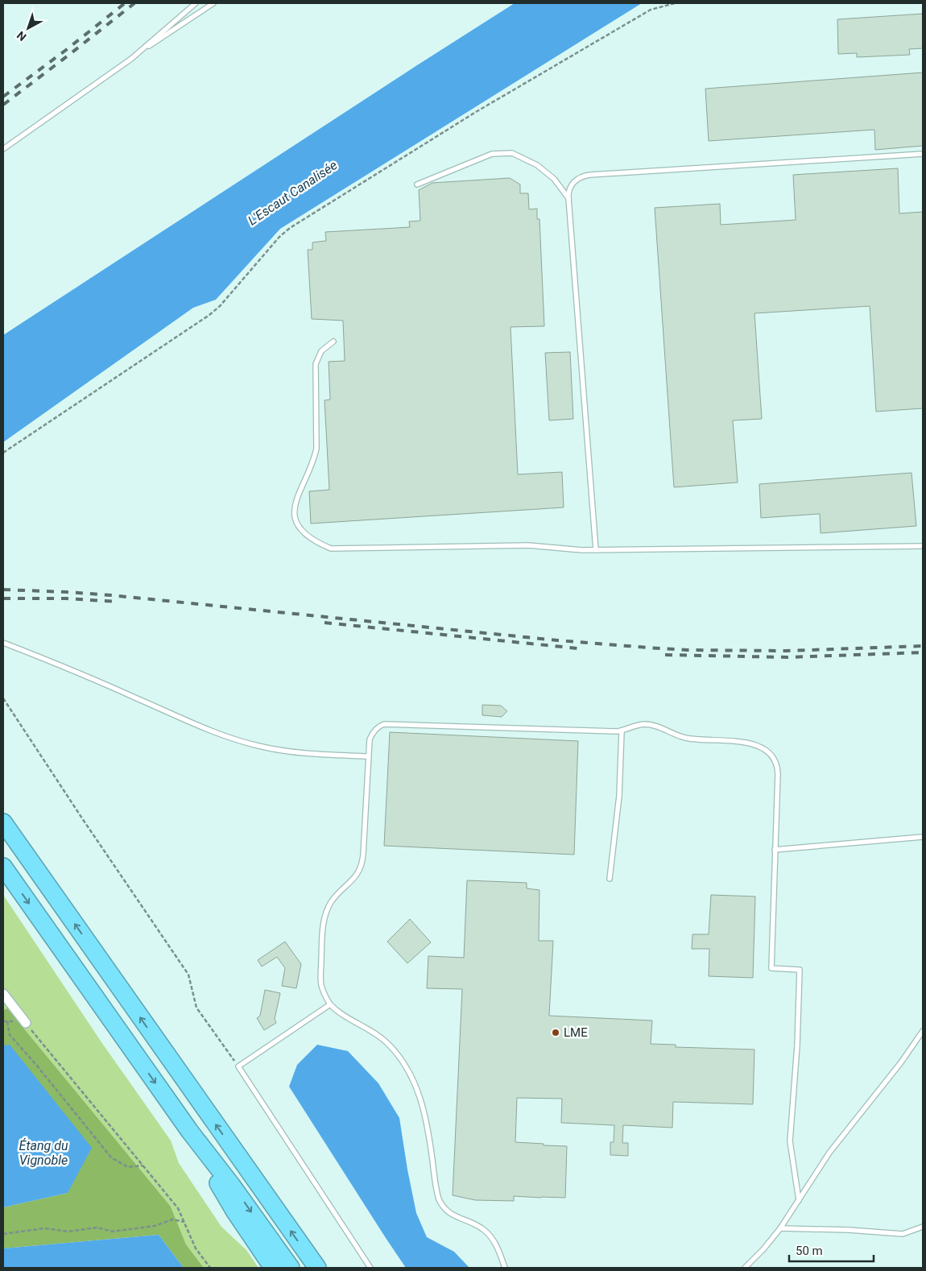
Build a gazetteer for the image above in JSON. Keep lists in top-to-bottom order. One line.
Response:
{"water":["L'Escaut Canalisée","Étang du Vignoble"],"places":["LME"],"scale_bar":"50 m","north":"bottom left"}
